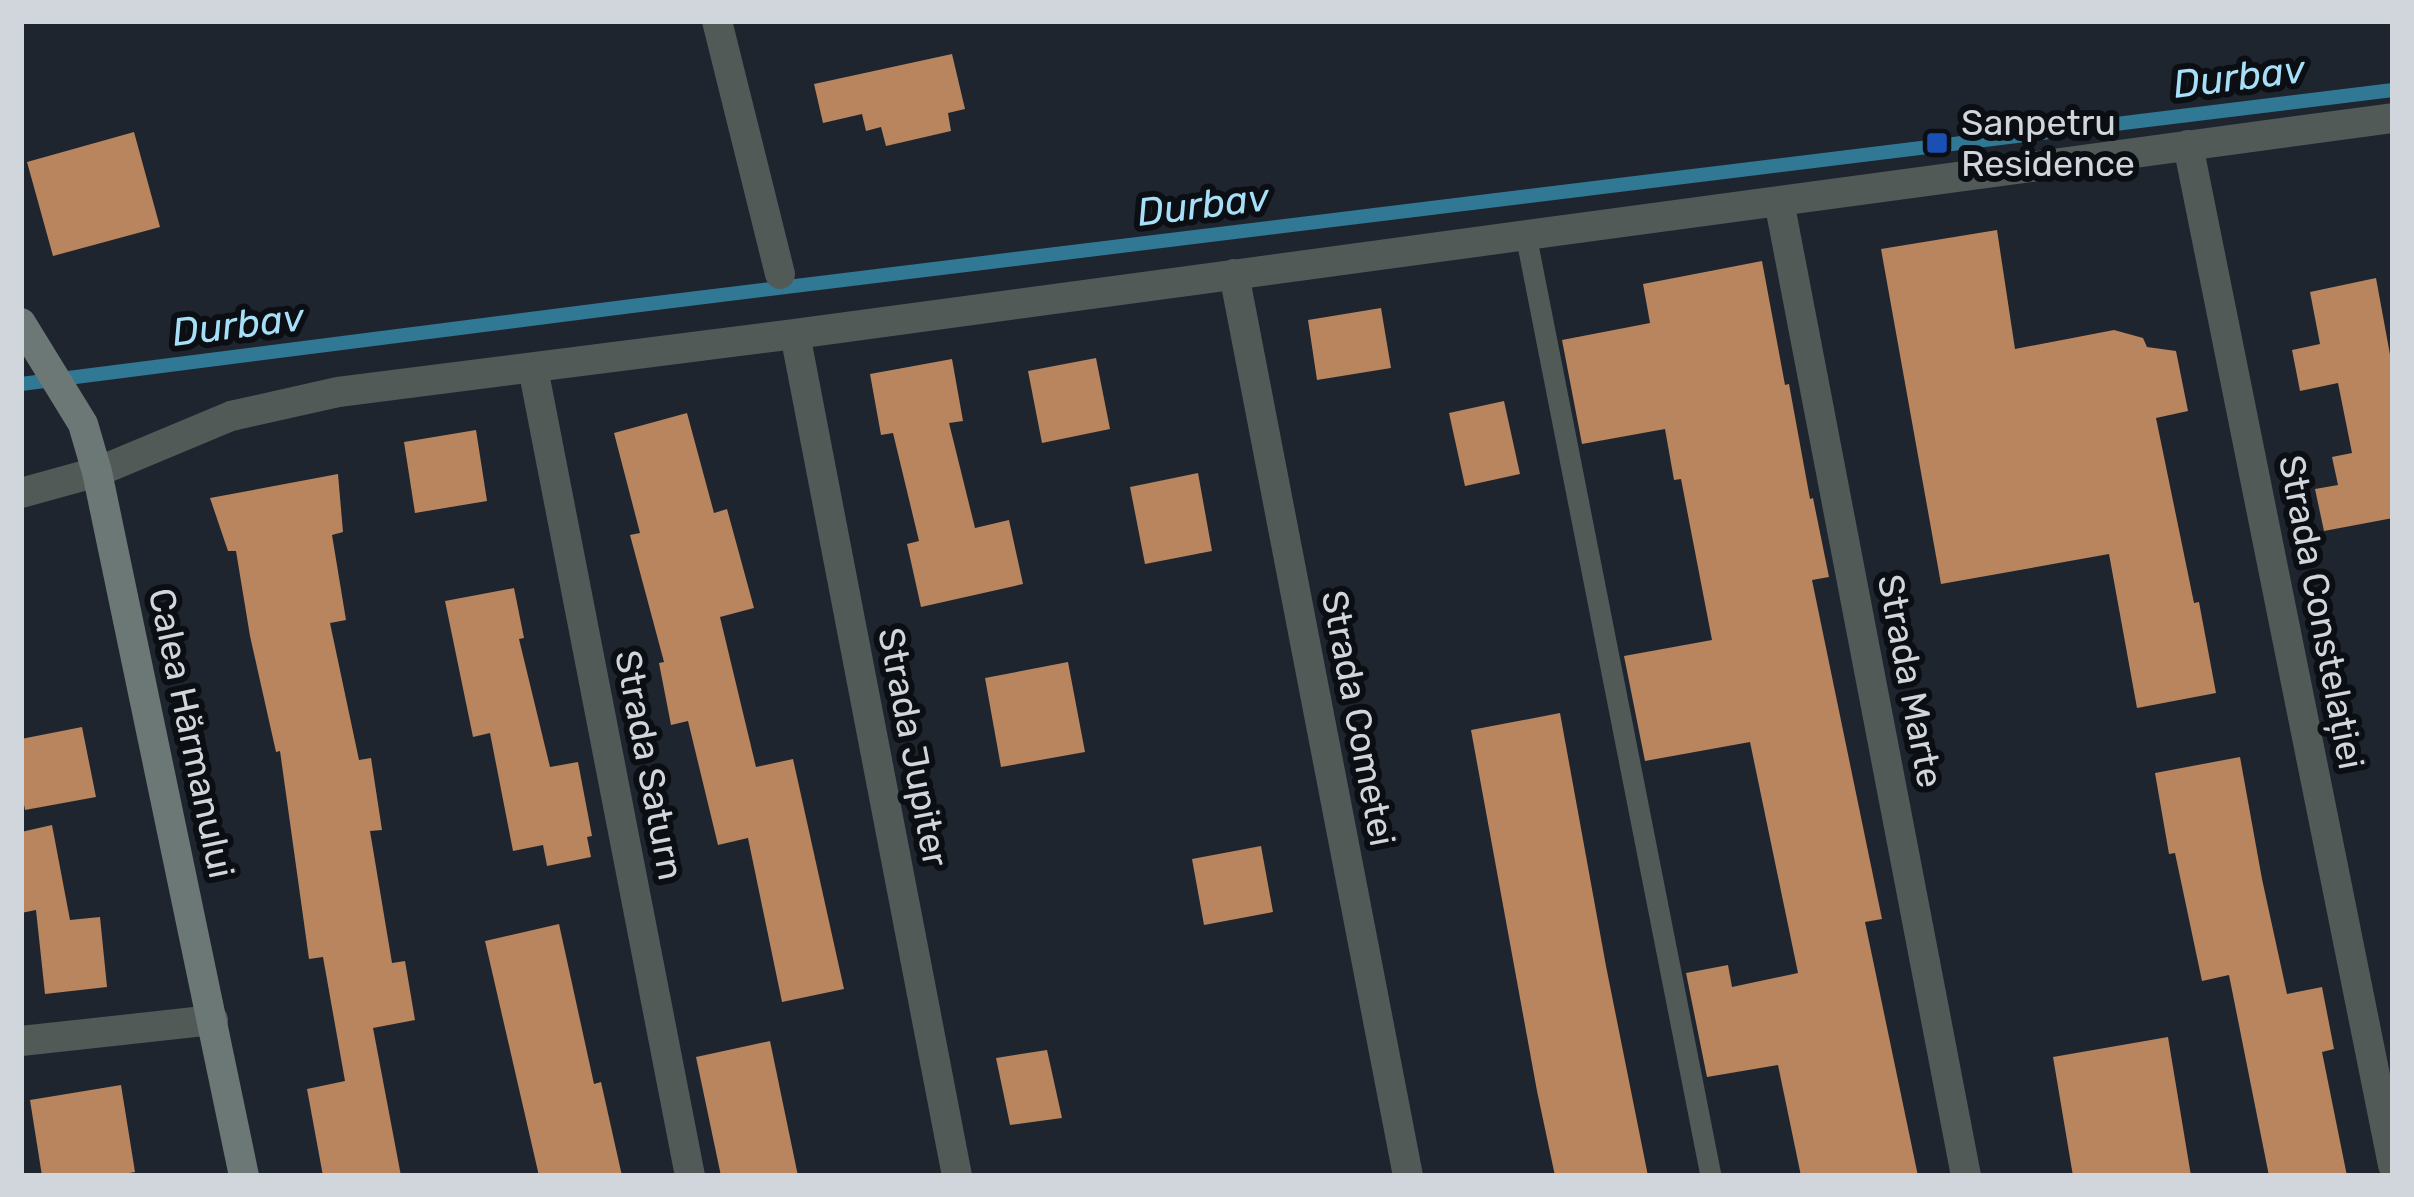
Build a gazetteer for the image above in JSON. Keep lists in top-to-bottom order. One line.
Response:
{"streets":{"street":["Strada Constelației","Strada Marte","Strada Cometei","Calea Hărmanului","Strada Jupiter","Strada Saturn"]},"water":["Durbav"],"places":{"transit":["Sanpetru Residence"]}}
